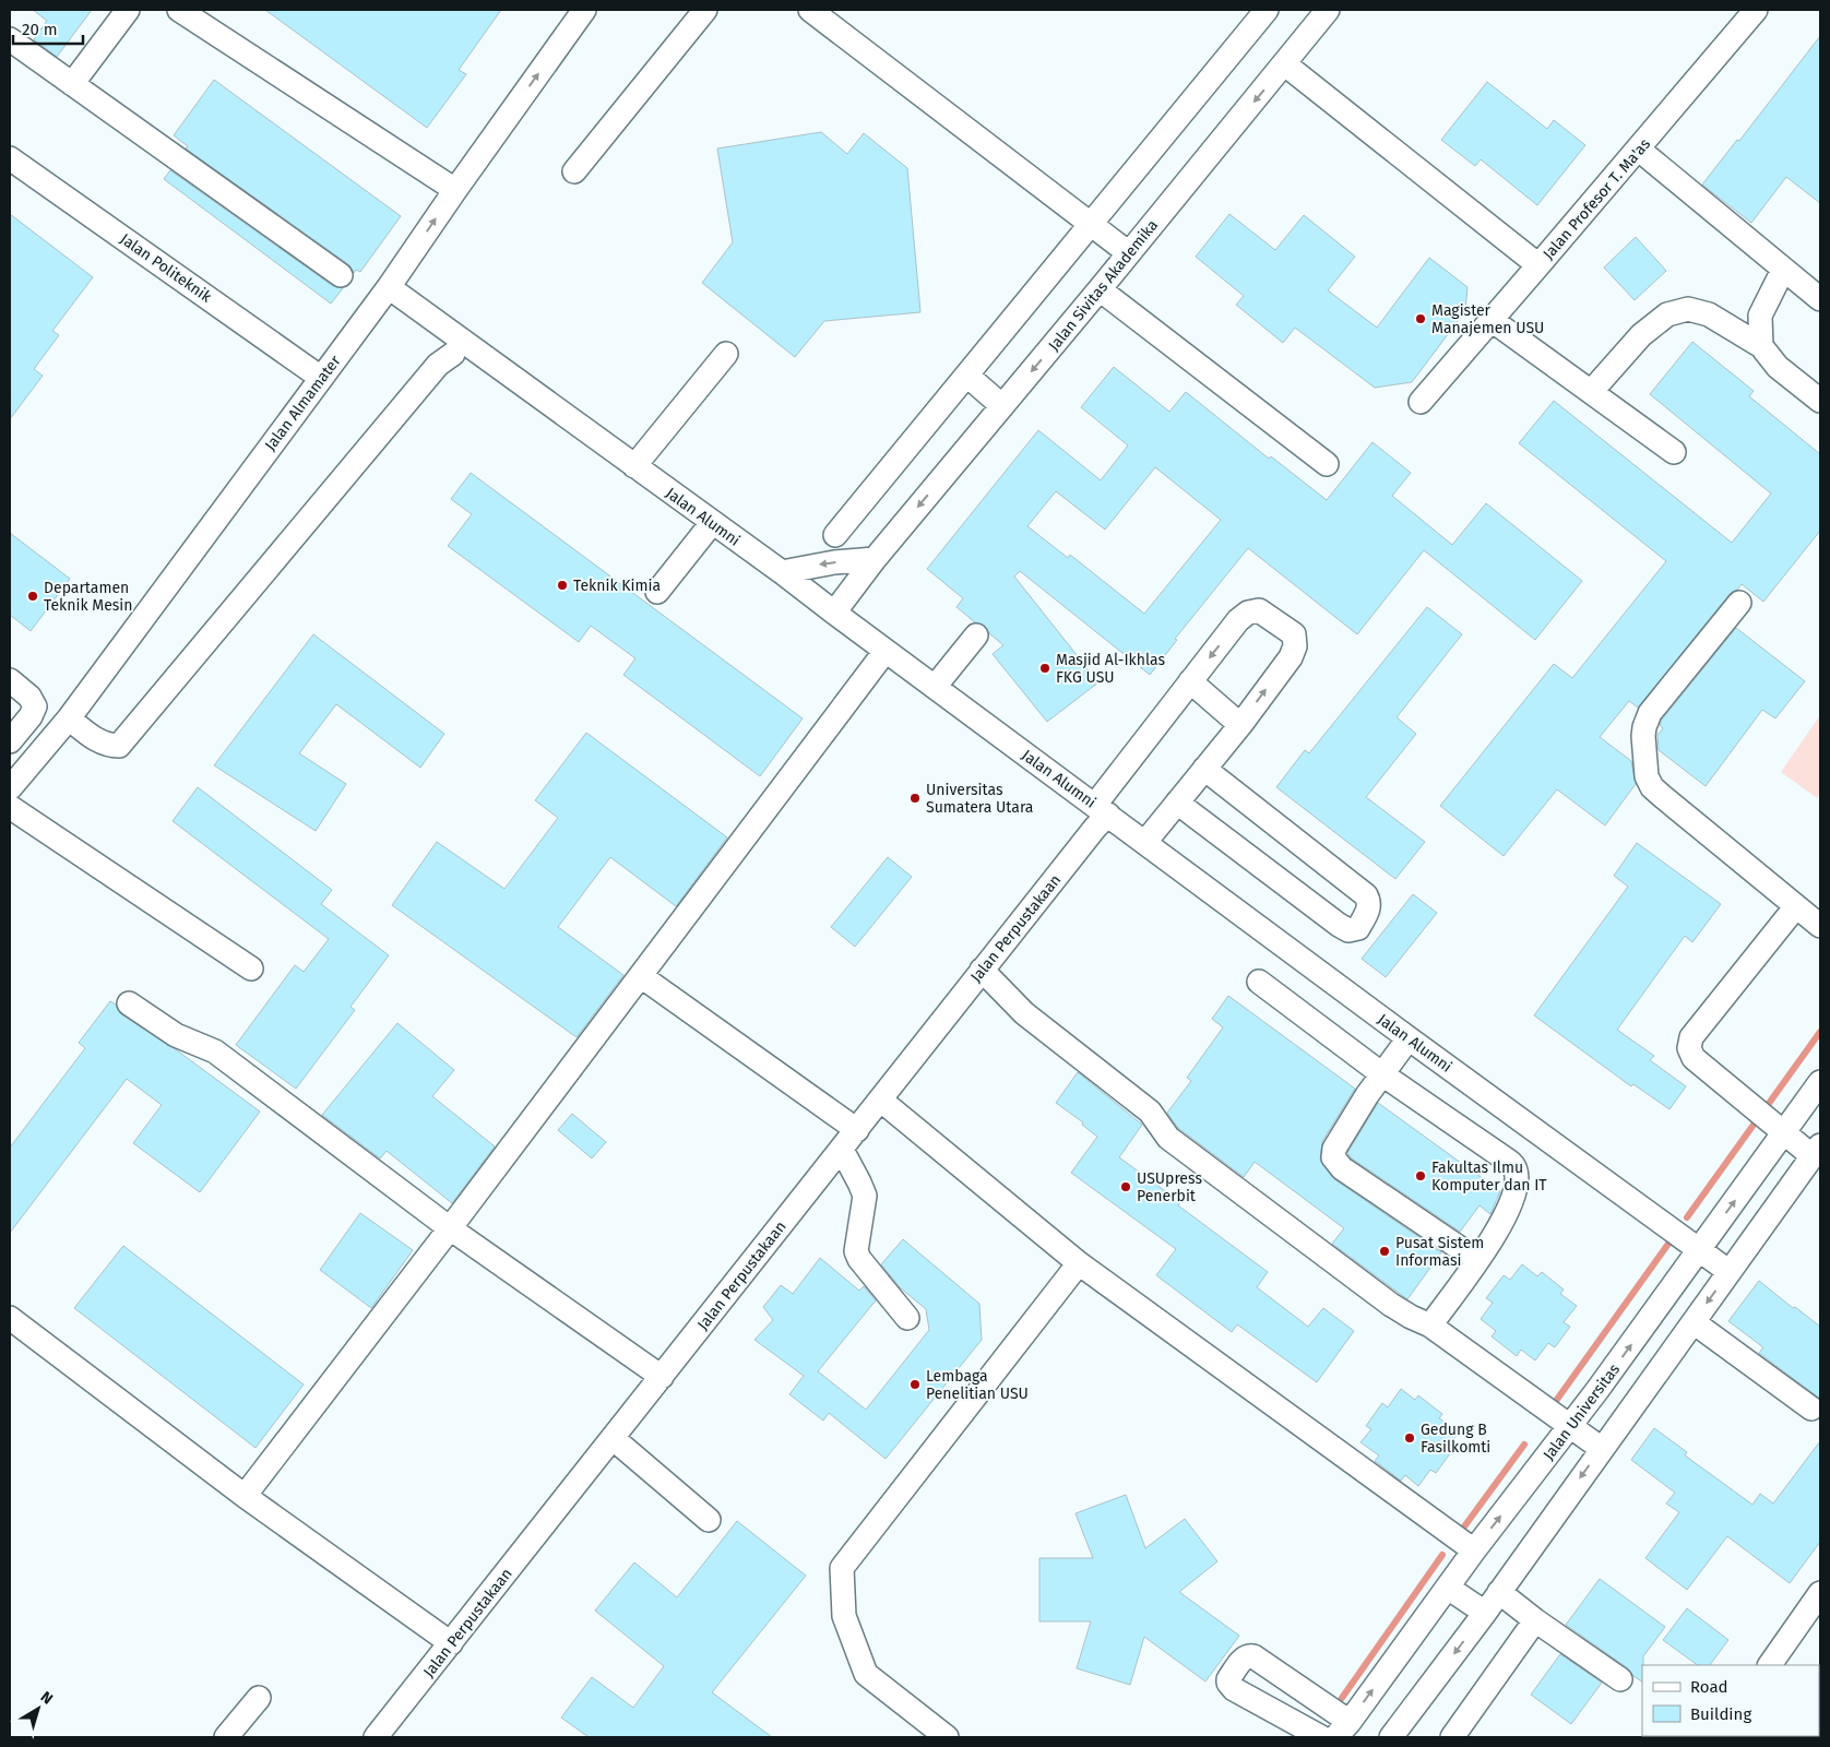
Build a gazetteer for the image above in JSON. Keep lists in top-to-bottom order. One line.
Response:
{"streets":{"street":["Jalan Profesor T. Ma'as","Jalan Politeknik","Jalan Sivitas Akademika","Jalan Almamater","Jalan Alumni","Jalan Perpustakaan","Jalan Universitas"]},"crossings":[["Jalan Profesor T. Ma'as","Jalan Sivitas Akademika"],["Jalan Politeknik","Jalan Almamater"],["Jalan Sivitas Akademika","Jalan Alumni"],["Jalan Almamater","Jalan Alumni"],["Jalan Alumni","Jalan Perpustakaan"],["Jalan Alumni","Jalan Universitas"]],"places":["Magister Manajemen USU","Teknik Kimia","Departamen Teknik Mesin","Masjid Al-Ikhlas FKG USU","Universitas Sumatera Utara","Fakultas Ilmu Komputer dan IT","USUpress Penerbit","Pusat Sistem Informasi","Lembaga Penelitian USU","Gedung B Fasilkomti"],"legend":["Road","Building"],"scale_bar":"20 m","north":"top right"}
